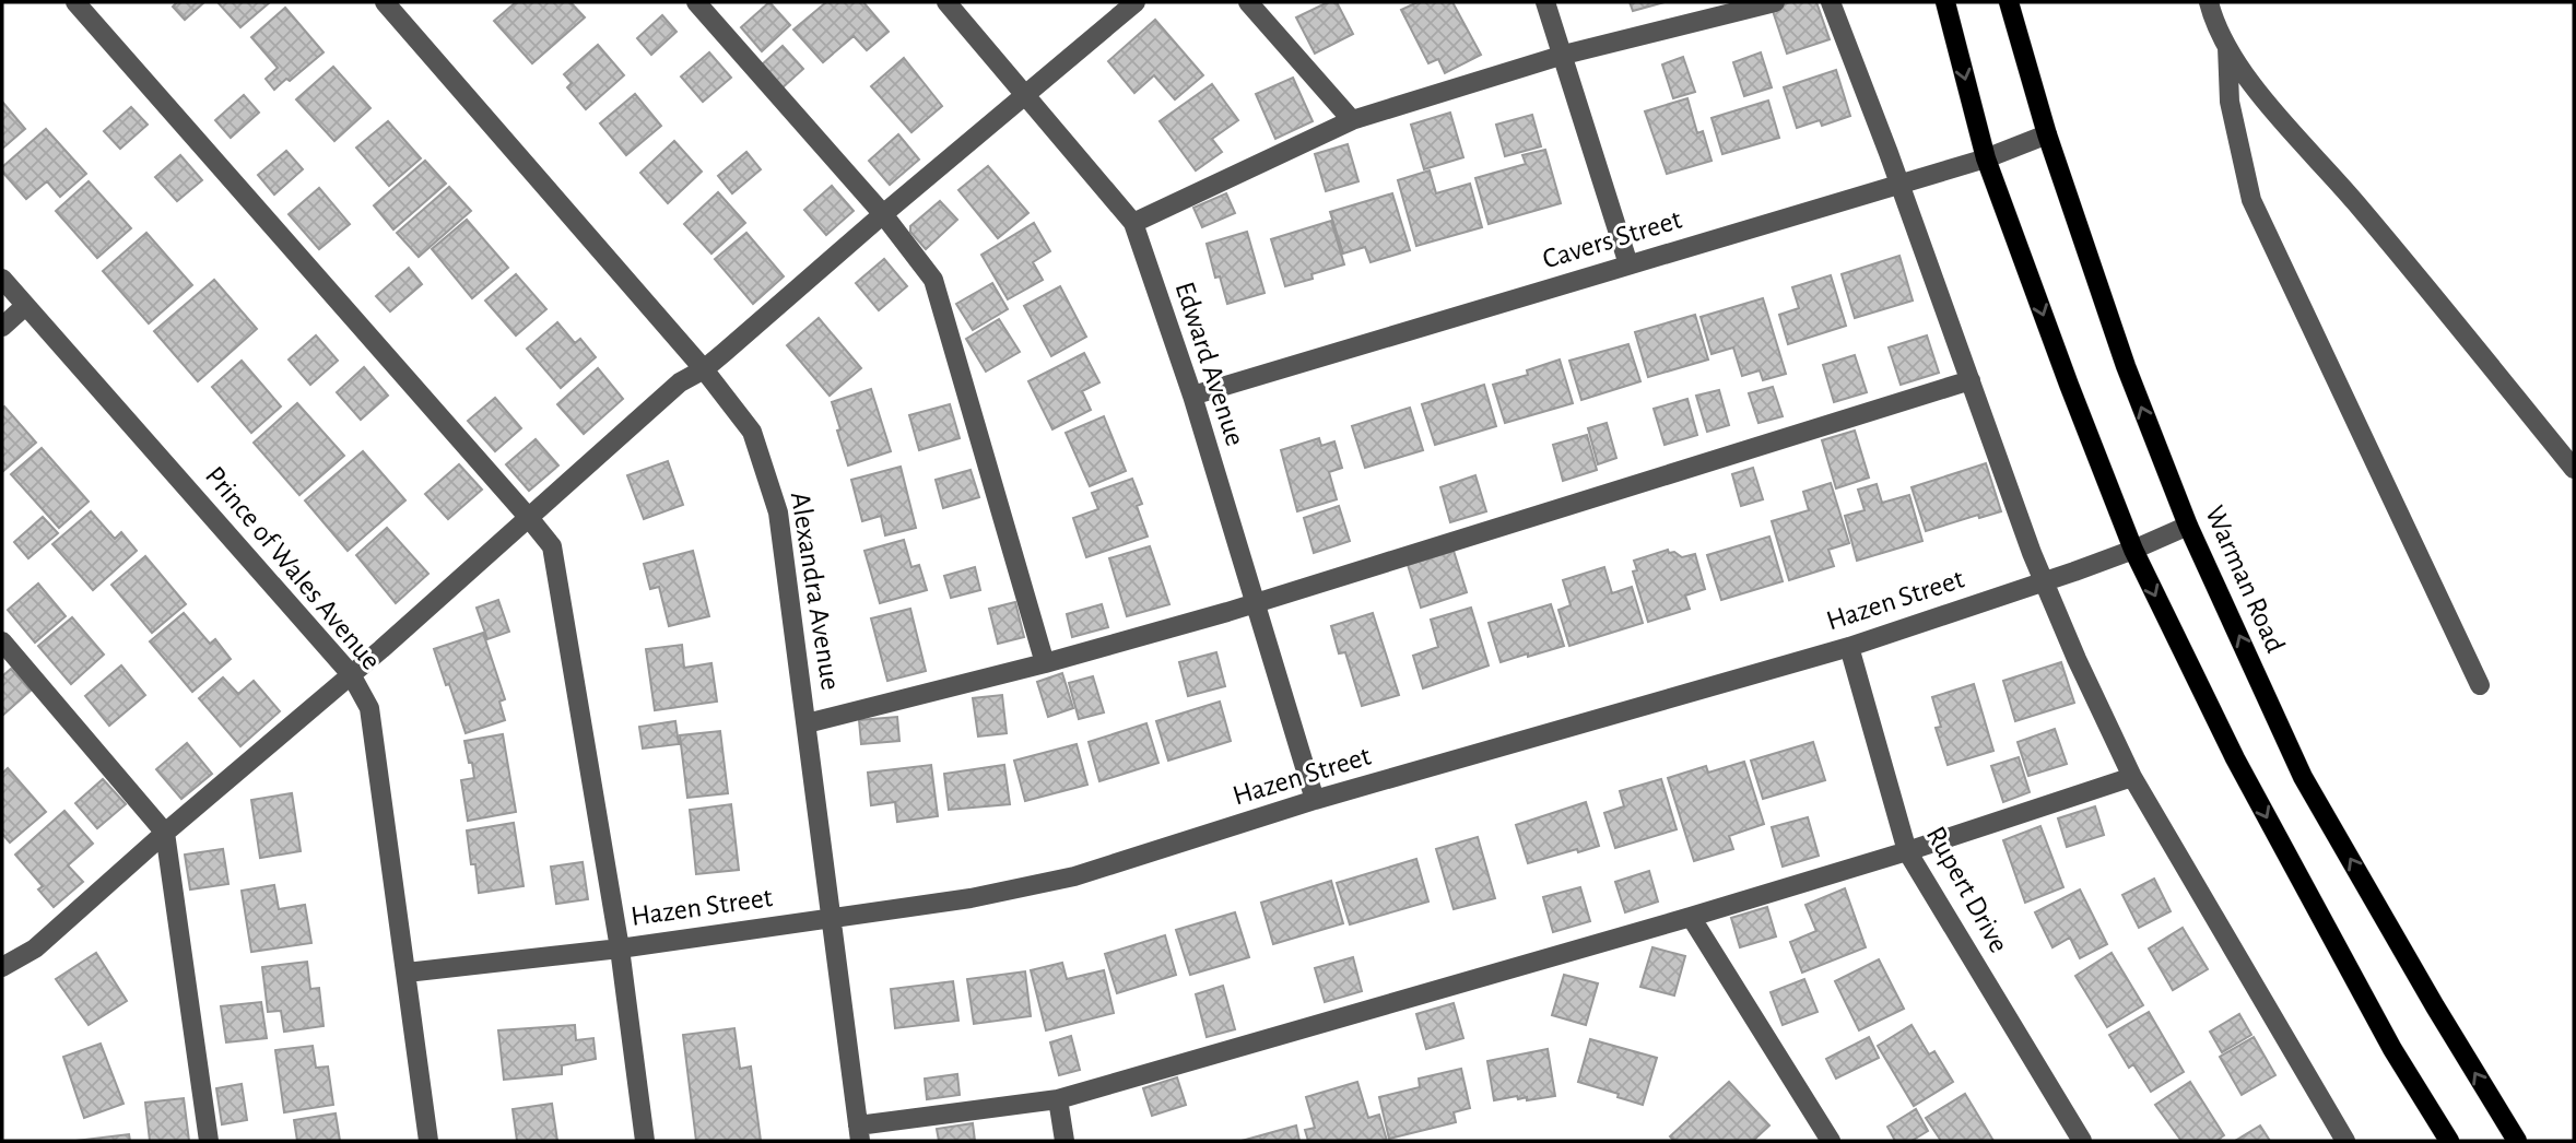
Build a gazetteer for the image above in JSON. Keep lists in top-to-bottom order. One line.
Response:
{"streets":{"main road":["Warman Road"],"street":["Cavers Street","Edward Avenue","Prince of Wales Avenue","Alexandra Avenue","Hazen Street","Rupert Drive"]},"crossings":[["Cavers Street","Edward Avenue"],["Cavers Street","Warman Road"],["Edward Avenue","Hazen Street"],["Prince of Wales Avenue","Hazen Street"],["Warman Road","Hazen Street"],["Alexandra Avenue","Hazen Street"],["Hazen Street","Rupert Drive"]]}
